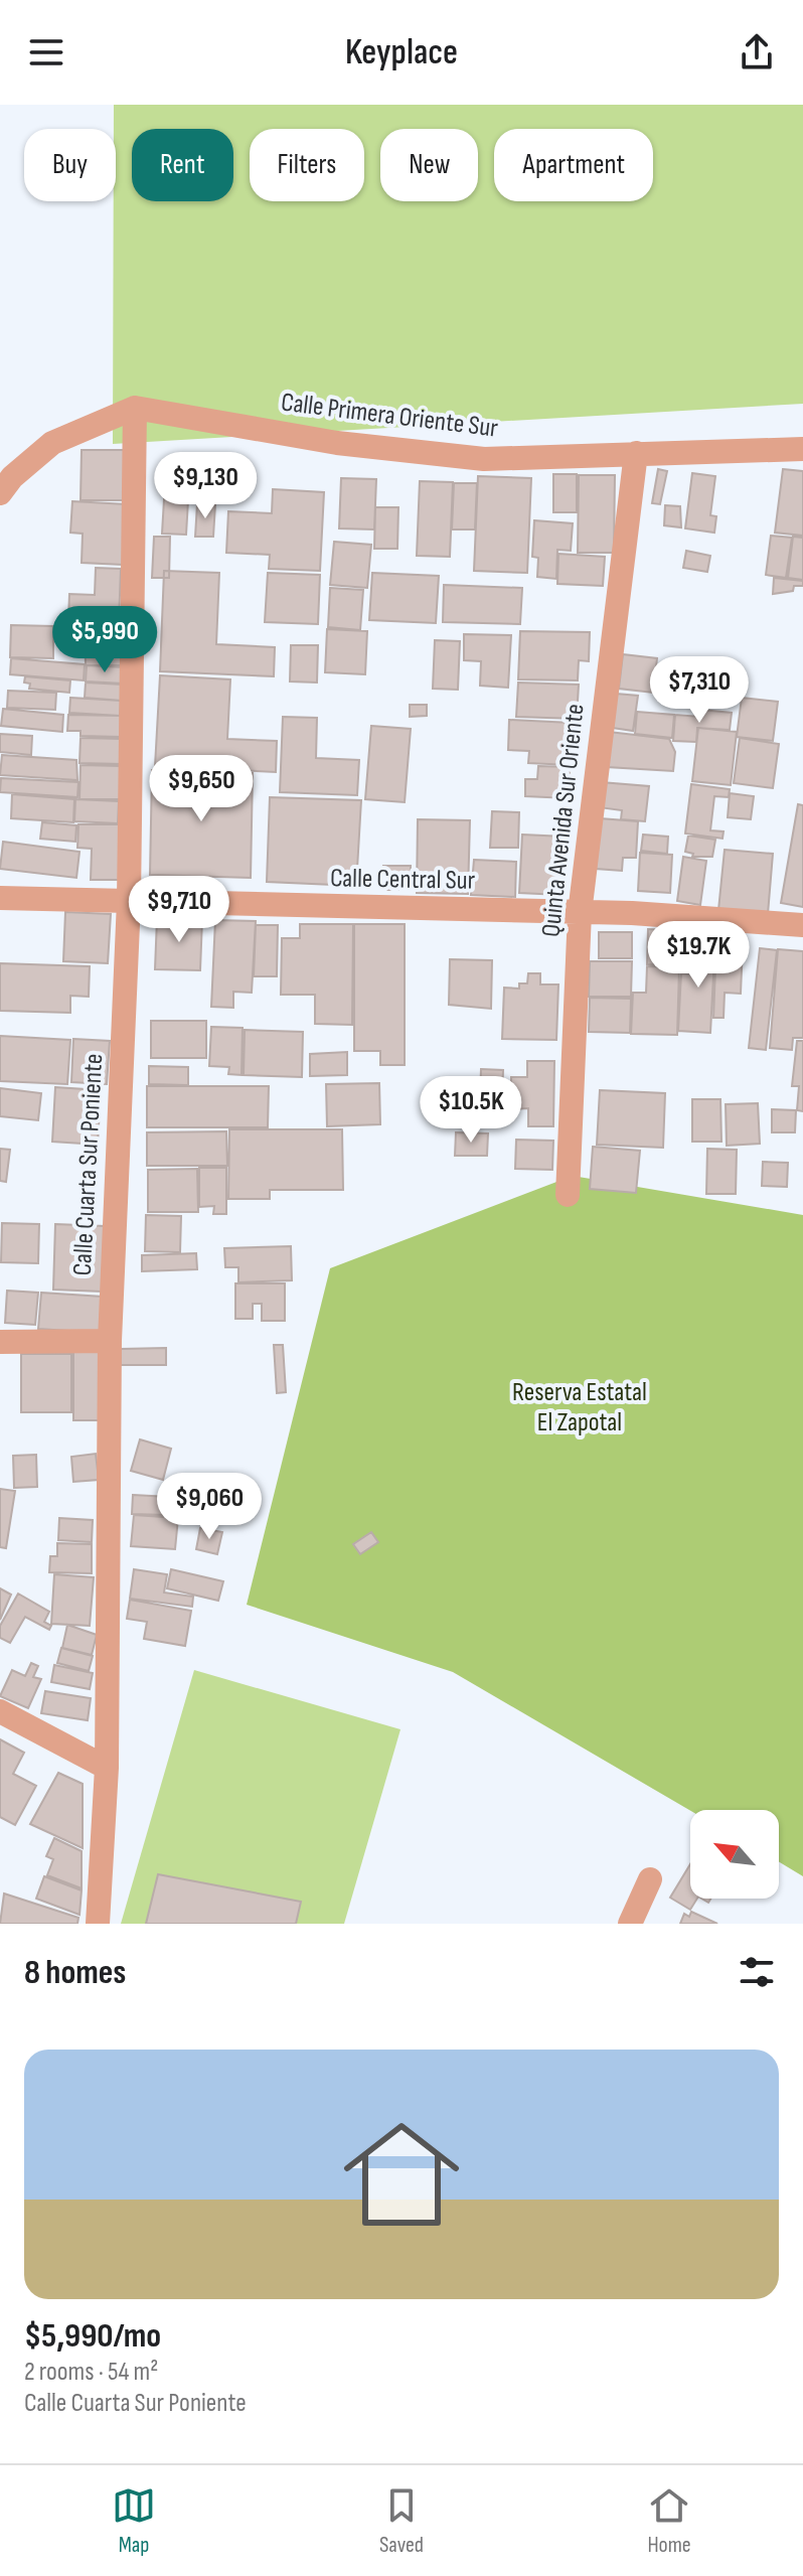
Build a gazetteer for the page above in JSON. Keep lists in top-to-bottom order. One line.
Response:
{"streets":{"street":["Calle Primera Oriente Sur","Quinta Avenida Sur Oriente","Calle Central Sur","Calle Cuarta Sur Poniente"]},"crossings":[["Calle Primera Oriente Sur","Quinta Avenida Sur Oriente"],["Calle Primera Oriente Sur","Calle Cuarta Sur Poniente"],["Quinta Avenida Sur Oriente","Calle Central Sur"],["Calle Central Sur","Calle Cuarta Sur Poniente"]],"parks":["Reserva Estatal El Zapotal"],"north":"top left","page":{"header":"Keyplace","chip":["Buy","Rent","Filters","New","Apartment"],"price":["$9,130","$5,990","$7,310","$9,650","$9,710","$19.7K","$10.5K","$9,060"],"heading":"8 homes","list":[{"name":"$5,990/mo","note":"2 rooms · 54 m² · Calle Cuarta Sur Poniente"}],"tabs":["Map","Saved","Home"]}}
